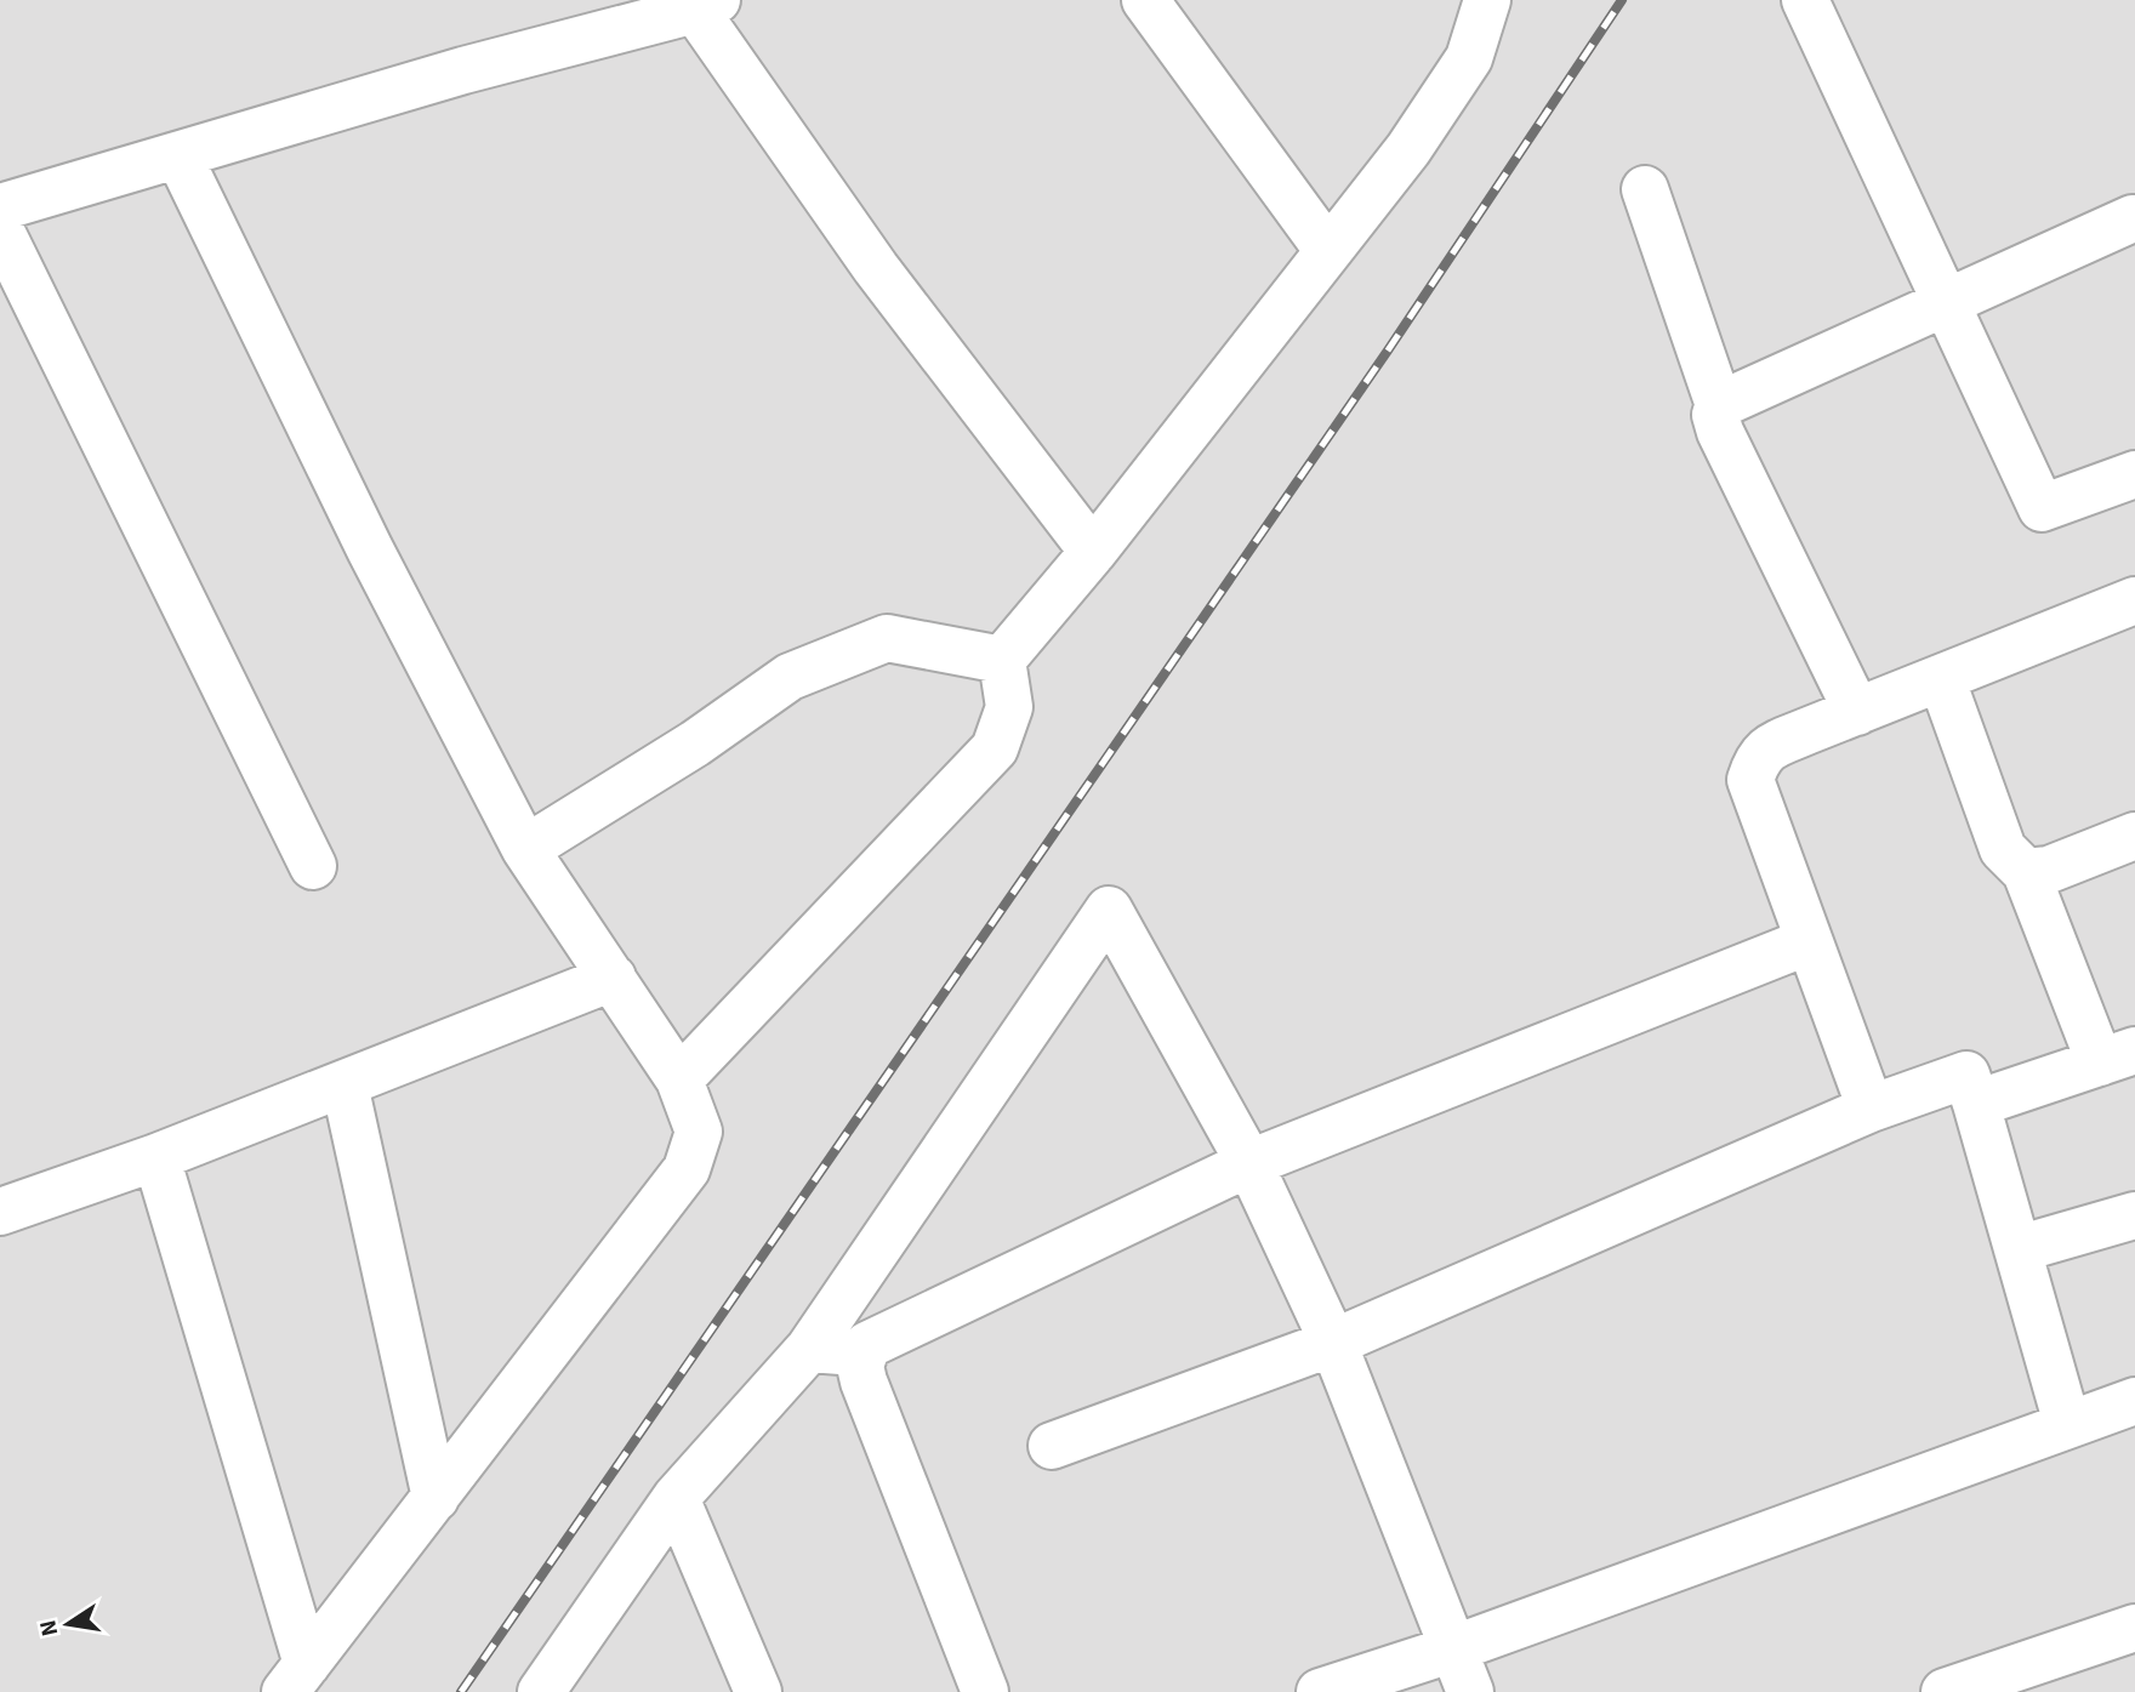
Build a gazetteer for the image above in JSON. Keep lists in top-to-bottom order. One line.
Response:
{"north":"left"}
